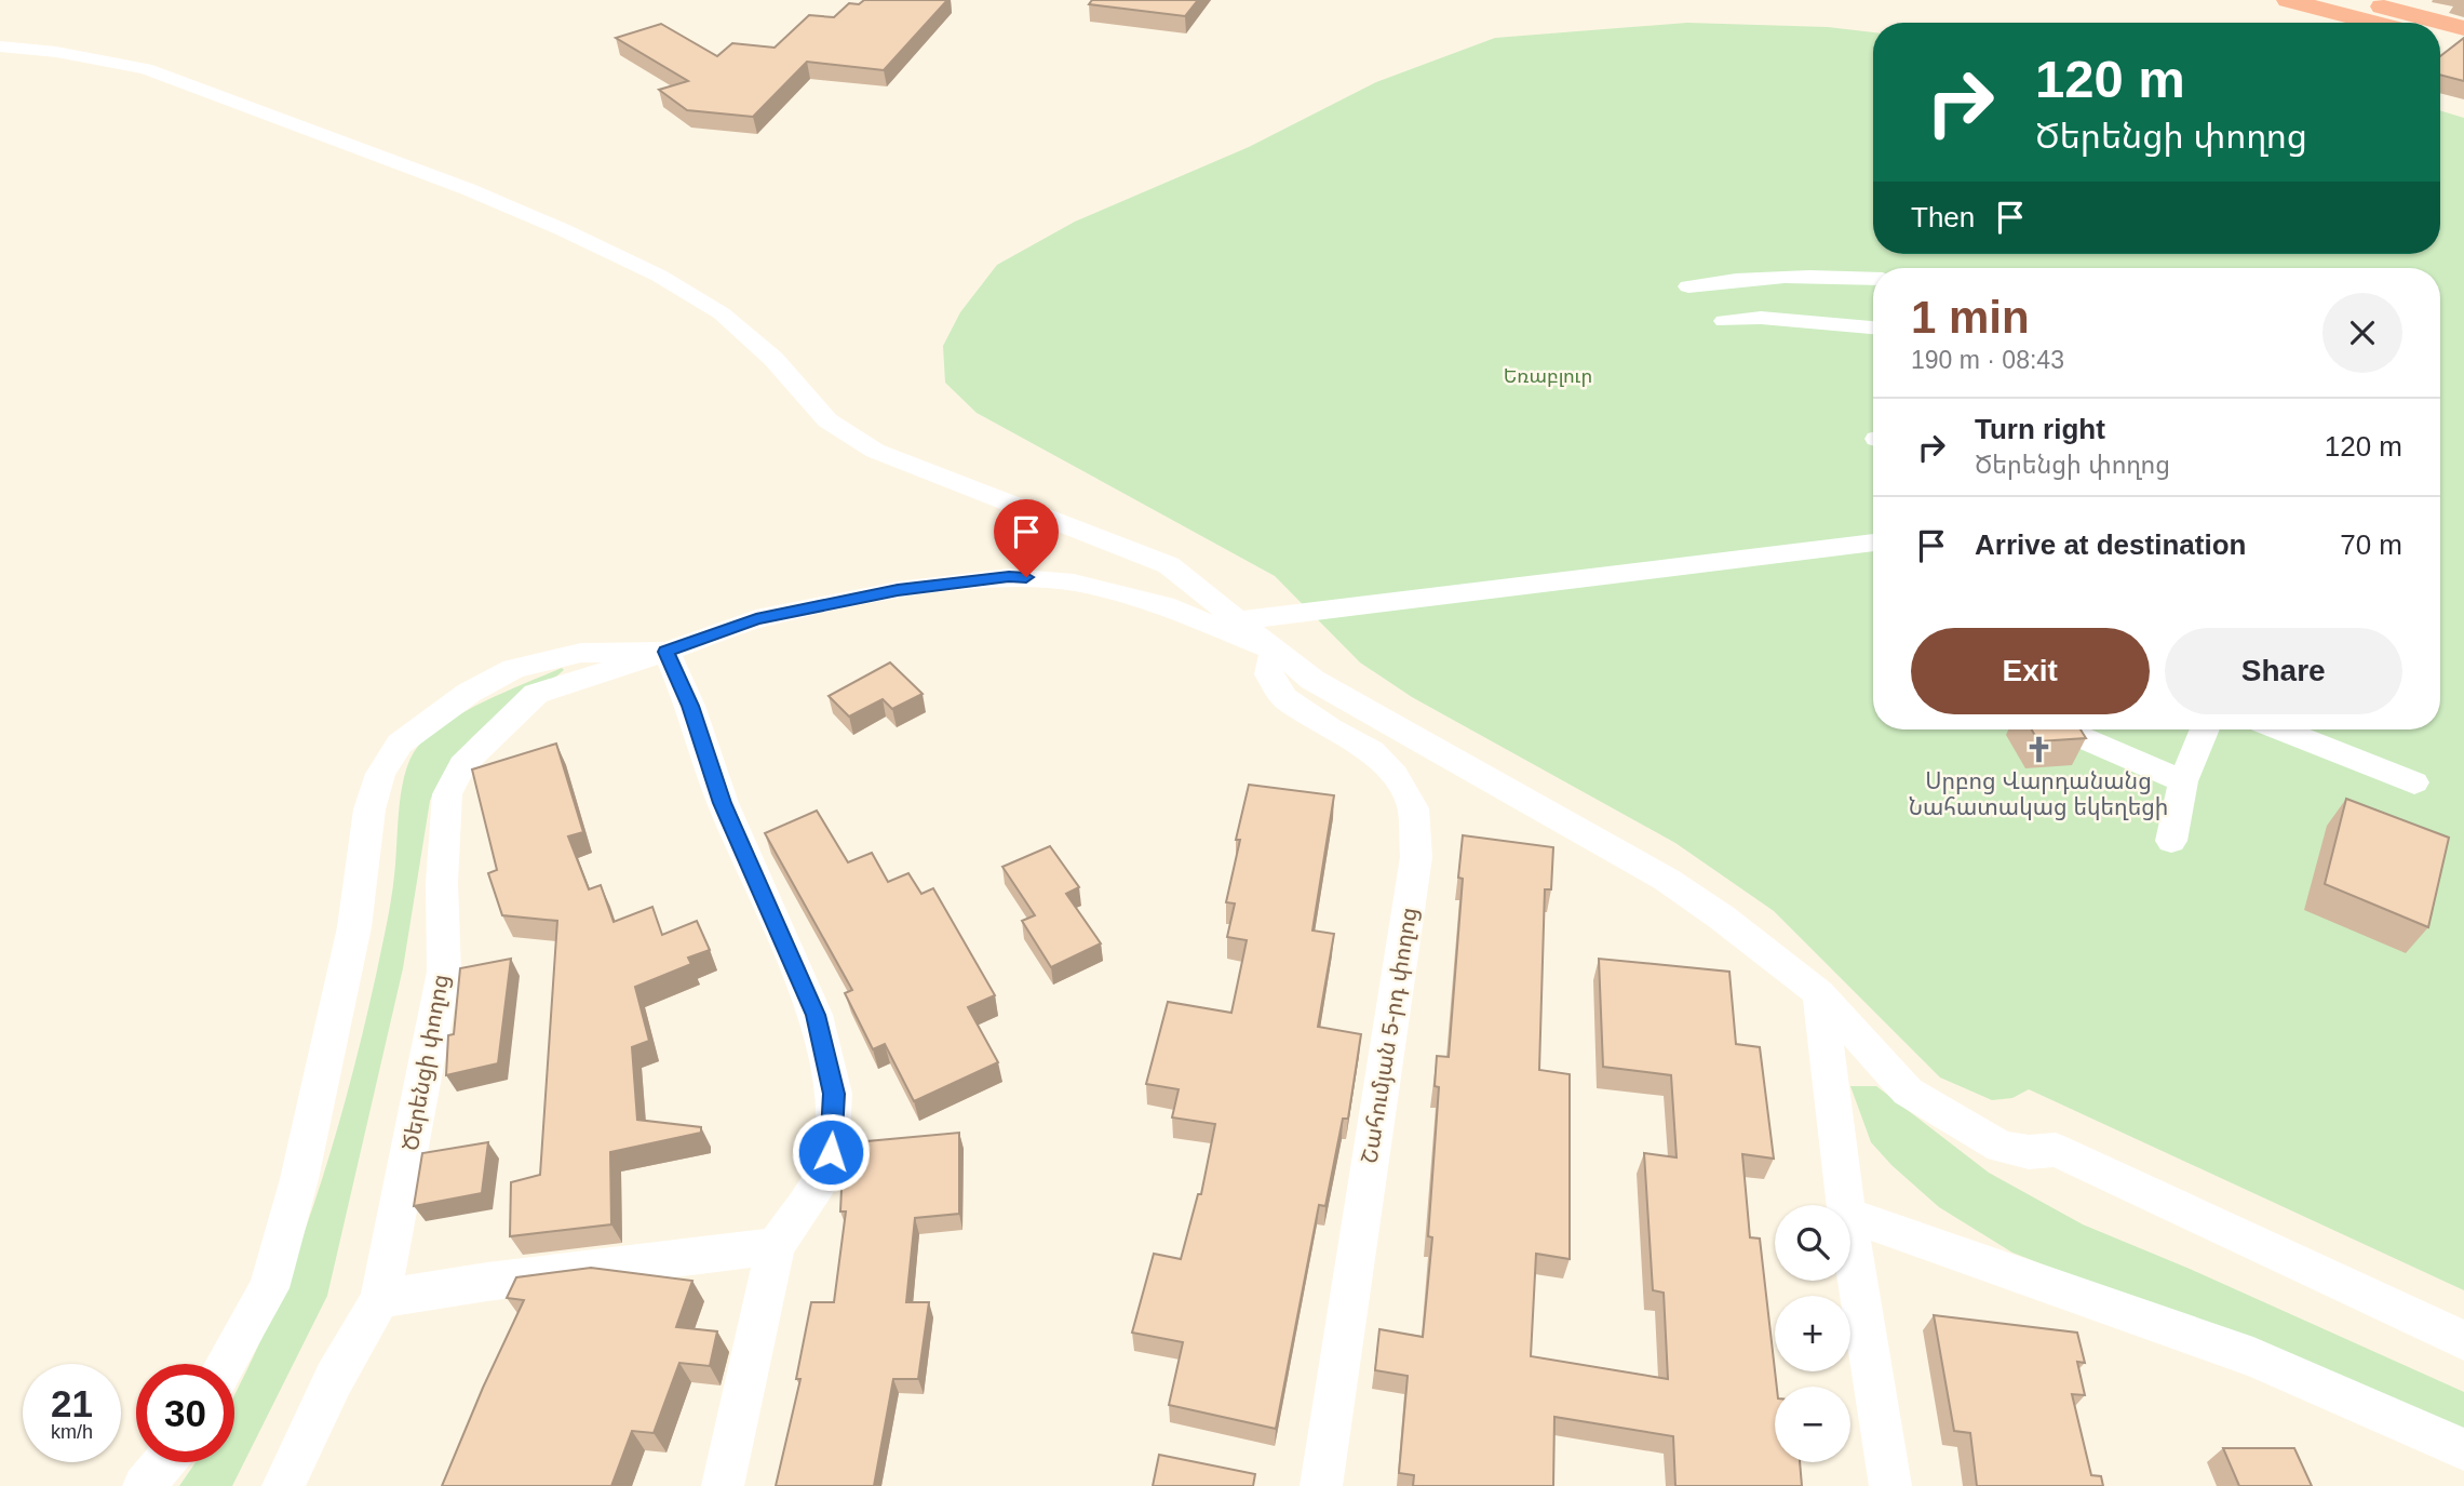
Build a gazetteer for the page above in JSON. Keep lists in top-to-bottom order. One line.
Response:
{"streets":{"street":["Շահումյան 5-րդ փողոց","Ծերենցի փողոց"]},"crossings":[["Շահումյան 5-րդ փողոց","Ծերենցի փողոց"]],"parks":["Եռաբլուր"],"places":{"church":["Սրբոց Վարդանանց Նահատակաց եկեղեցի"]},"page":{"turn":["120 m","Ծերենցի փողոց"],"then":"Then","heading":["1 min","190 m · 08:43"],"list":[{"name":"Turn right","note":"Ծերենցի փողոց","value":"120 m"},{"name":"Arrive at destination","value":"70 m"}],"buttons":["Exit","Share"],"map_buttons":["+","−"],"speed":"21 km/h","limit":"30"}}
